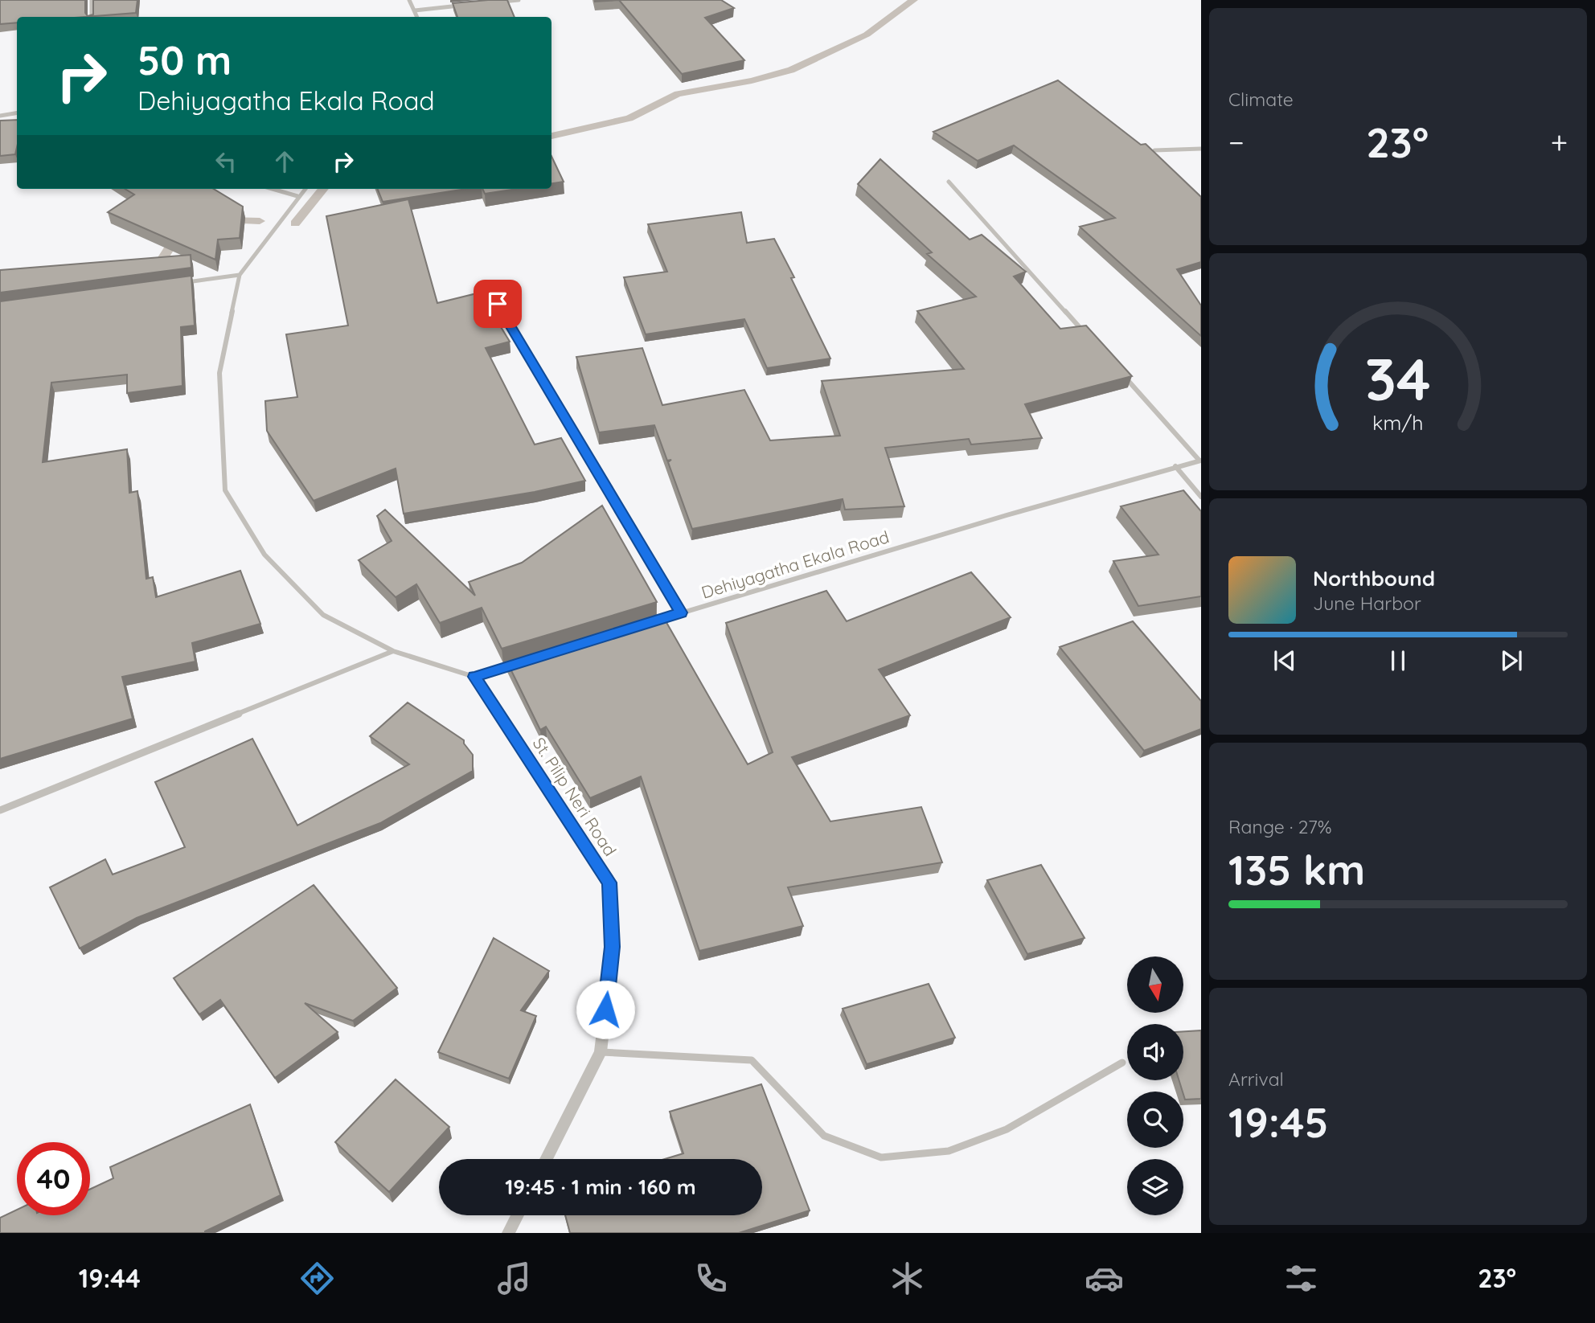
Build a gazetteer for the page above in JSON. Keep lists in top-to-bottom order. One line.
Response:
{"streets":{"street":["Dehiyagatha Ekala Road","St. Pilip Neri Road"]},"north":"bottom","page":{"tile":["Climate",["Range · 27%","135 km"],["Arrival","19:45"]],"turn":["50 m","Dehiyagatha Ekala Road"],"heat":["−","23°","+"],"song":["Northbound","June Harbor"],"limit":"40","trip":"19:45 · 1 min · 160 m","tabs":["19:44","23°"],"gauge":["34","km/h"]}}
